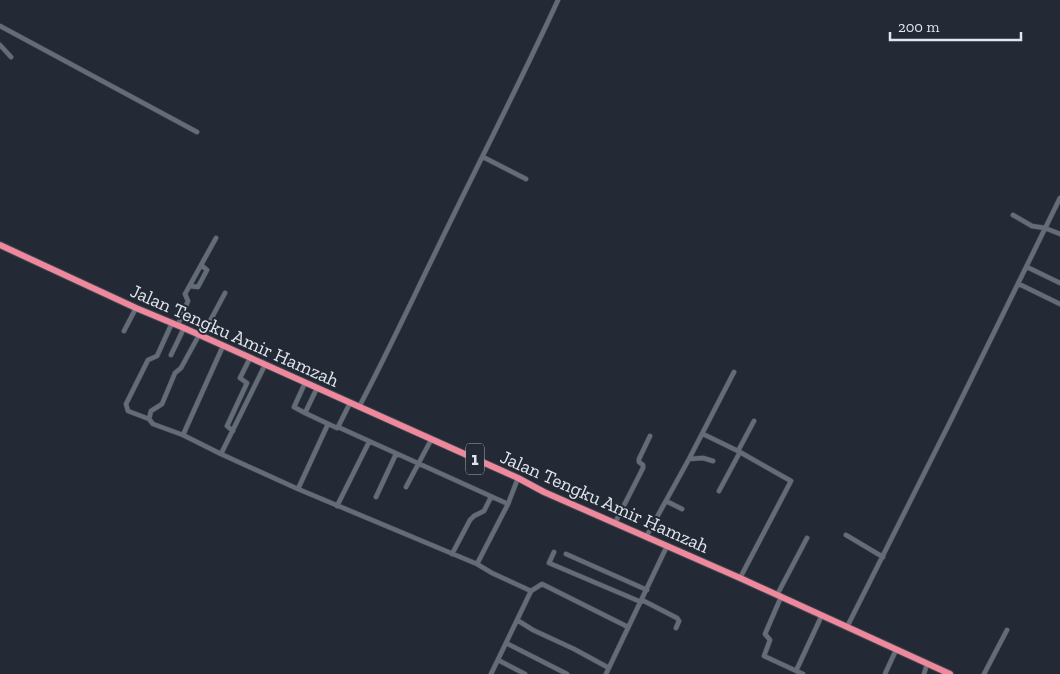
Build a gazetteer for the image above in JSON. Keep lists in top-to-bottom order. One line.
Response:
{"streets":{"highway":["Jalan Tengku Amir Hamzah","1"]},"scale_bar":"200 m"}
